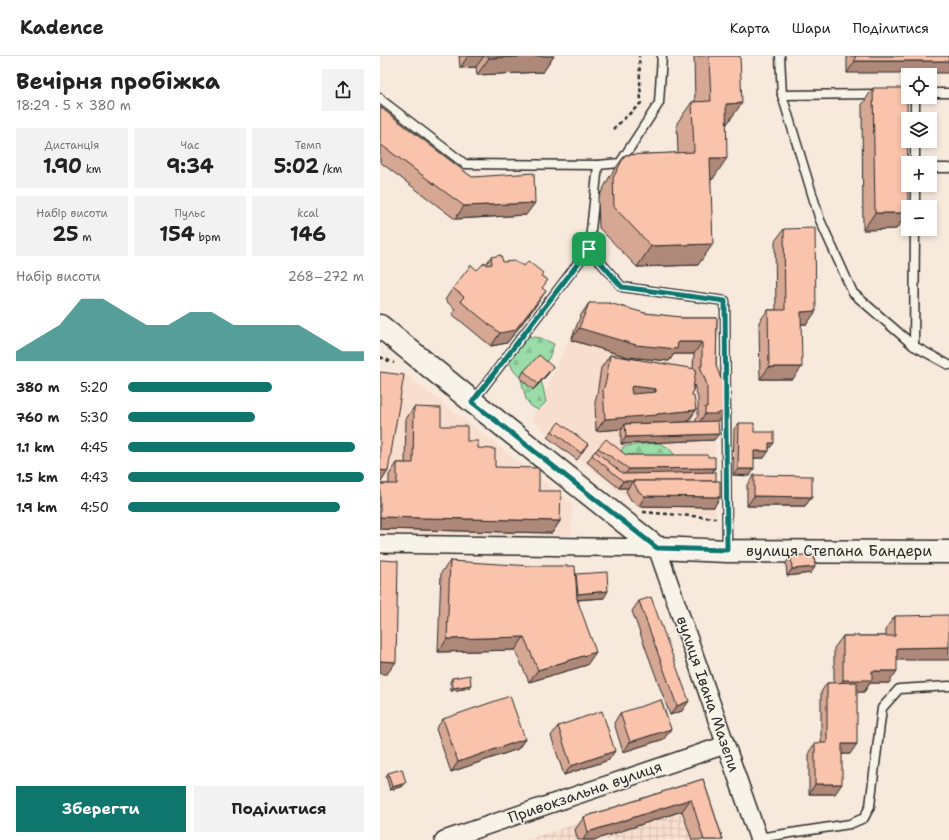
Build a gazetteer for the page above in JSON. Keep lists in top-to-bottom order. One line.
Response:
{"streets":{"street":["вулиця Степана Бандери","вулиця Івана Мазепи","Привокзальна вулиця"]},"crossings":[["вулиця Степана Бандери","вулиця Івана Мазепи"],["вулиця Івана Мазепи","Привокзальна вулиця"]],"page":{"header":"Kadence","nav":["Карта","Шари","Поділитися"],"heading":["Вечірня пробіжка","18:29 · 5 × 380 m"],"map_buttons":["+","−"],"stats":[["Дистанція","1.90 km"],["Час","9:34"],["Темп","5:02 /km"],["Набір висоти","25 m"],["Пульс","154 bpm"],["kcal","146"]],"chart":["Набір висоти","268–272 m"],"list":[{"name":"380 m","note":"5:20"},{"name":"760 m","note":"5:30"},{"name":"1.1 km","note":"4:45"},{"name":"1.5 km","note":"4:43"},{"name":"1.9 km","note":"4:50"}],"buttons":["Зберегти","Поділитися"]}}
